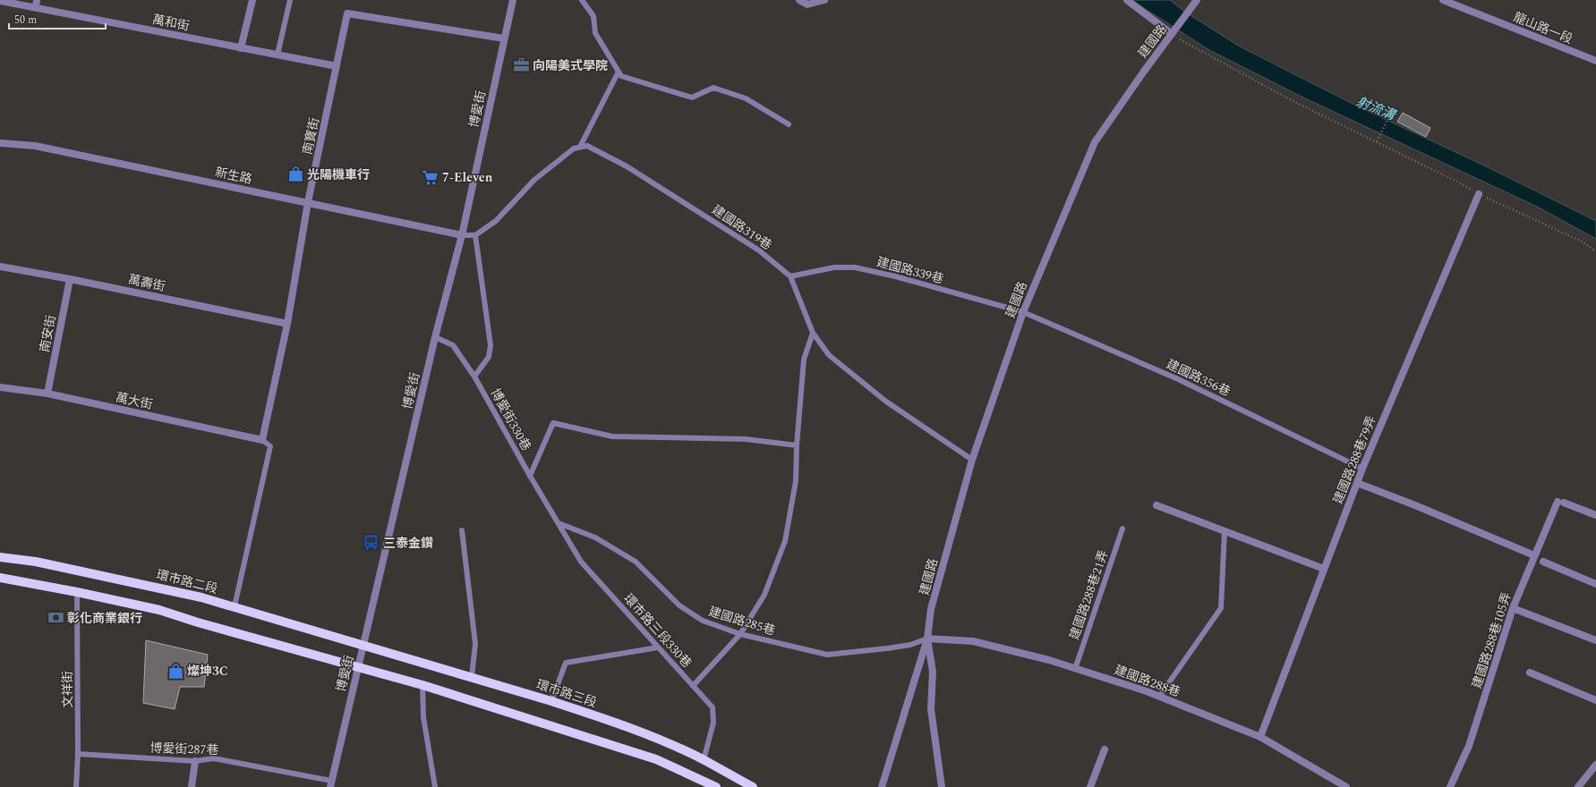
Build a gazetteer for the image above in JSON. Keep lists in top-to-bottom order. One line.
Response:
{"streets":{"main road":["環市路二段","環市路三段"],"street":["萬和街","龍山路一段","建國路","博愛街","南寶街","新生路","萬壽街","南安街","萬大街","建國路288巷79弄","建國路288巷105弄","建國路288巷"],"lane":["建國路319巷","建國路339巷","建國路356巷","博愛街330巷","建國路288巷21弄","建國路285巷","環市路三段330巷","文祥街","博愛街287巷"]},"crossings":[["萬和街","南寶街"],["建國路","建國路319巷"],["建國路","建國路339巷"],["建國路","建國路356巷"],["建國路","建國路285巷"],["建國路","建國路288巷"],["博愛街","南寶街"],["博愛街","新生路"],["博愛街","博愛街330巷"],["博愛街","環市路二段"],["博愛街","環市路三段"],["博愛街","博愛街287巷"],["南寶街","新生路"],["南寶街","萬壽街"],["南寶街","萬大街"],["建國路319巷","建國路339巷"],["建國路339巷","建國路356巷"],["萬壽街","南安街"],["南安街","萬大街"],["建國路356巷","建國路288巷79弄"],["博愛街330巷","建國路285巷"],["博愛街330巷","環市路三段330巷"],["建國路288巷79弄","建國路288巷"],["環市路二段","環市路三段"],["建國路288巷21弄","建國路288巷"],["建國路285巷","環市路三段330巷"],["建國路285巷","建國路288巷"],["環市路三段330巷","環市路三段"],["文祥街","博愛街287巷"]],"water":["射流溝"],"places":{"office":["向陽美式學院"],"shop":["光陽機車行","燦坤3C"],"supermarket":["7-Eleven"],"bus stop":["三泰金鑽"],"bank":["彰化商業銀行"]},"scale_bar":"50 m"}
